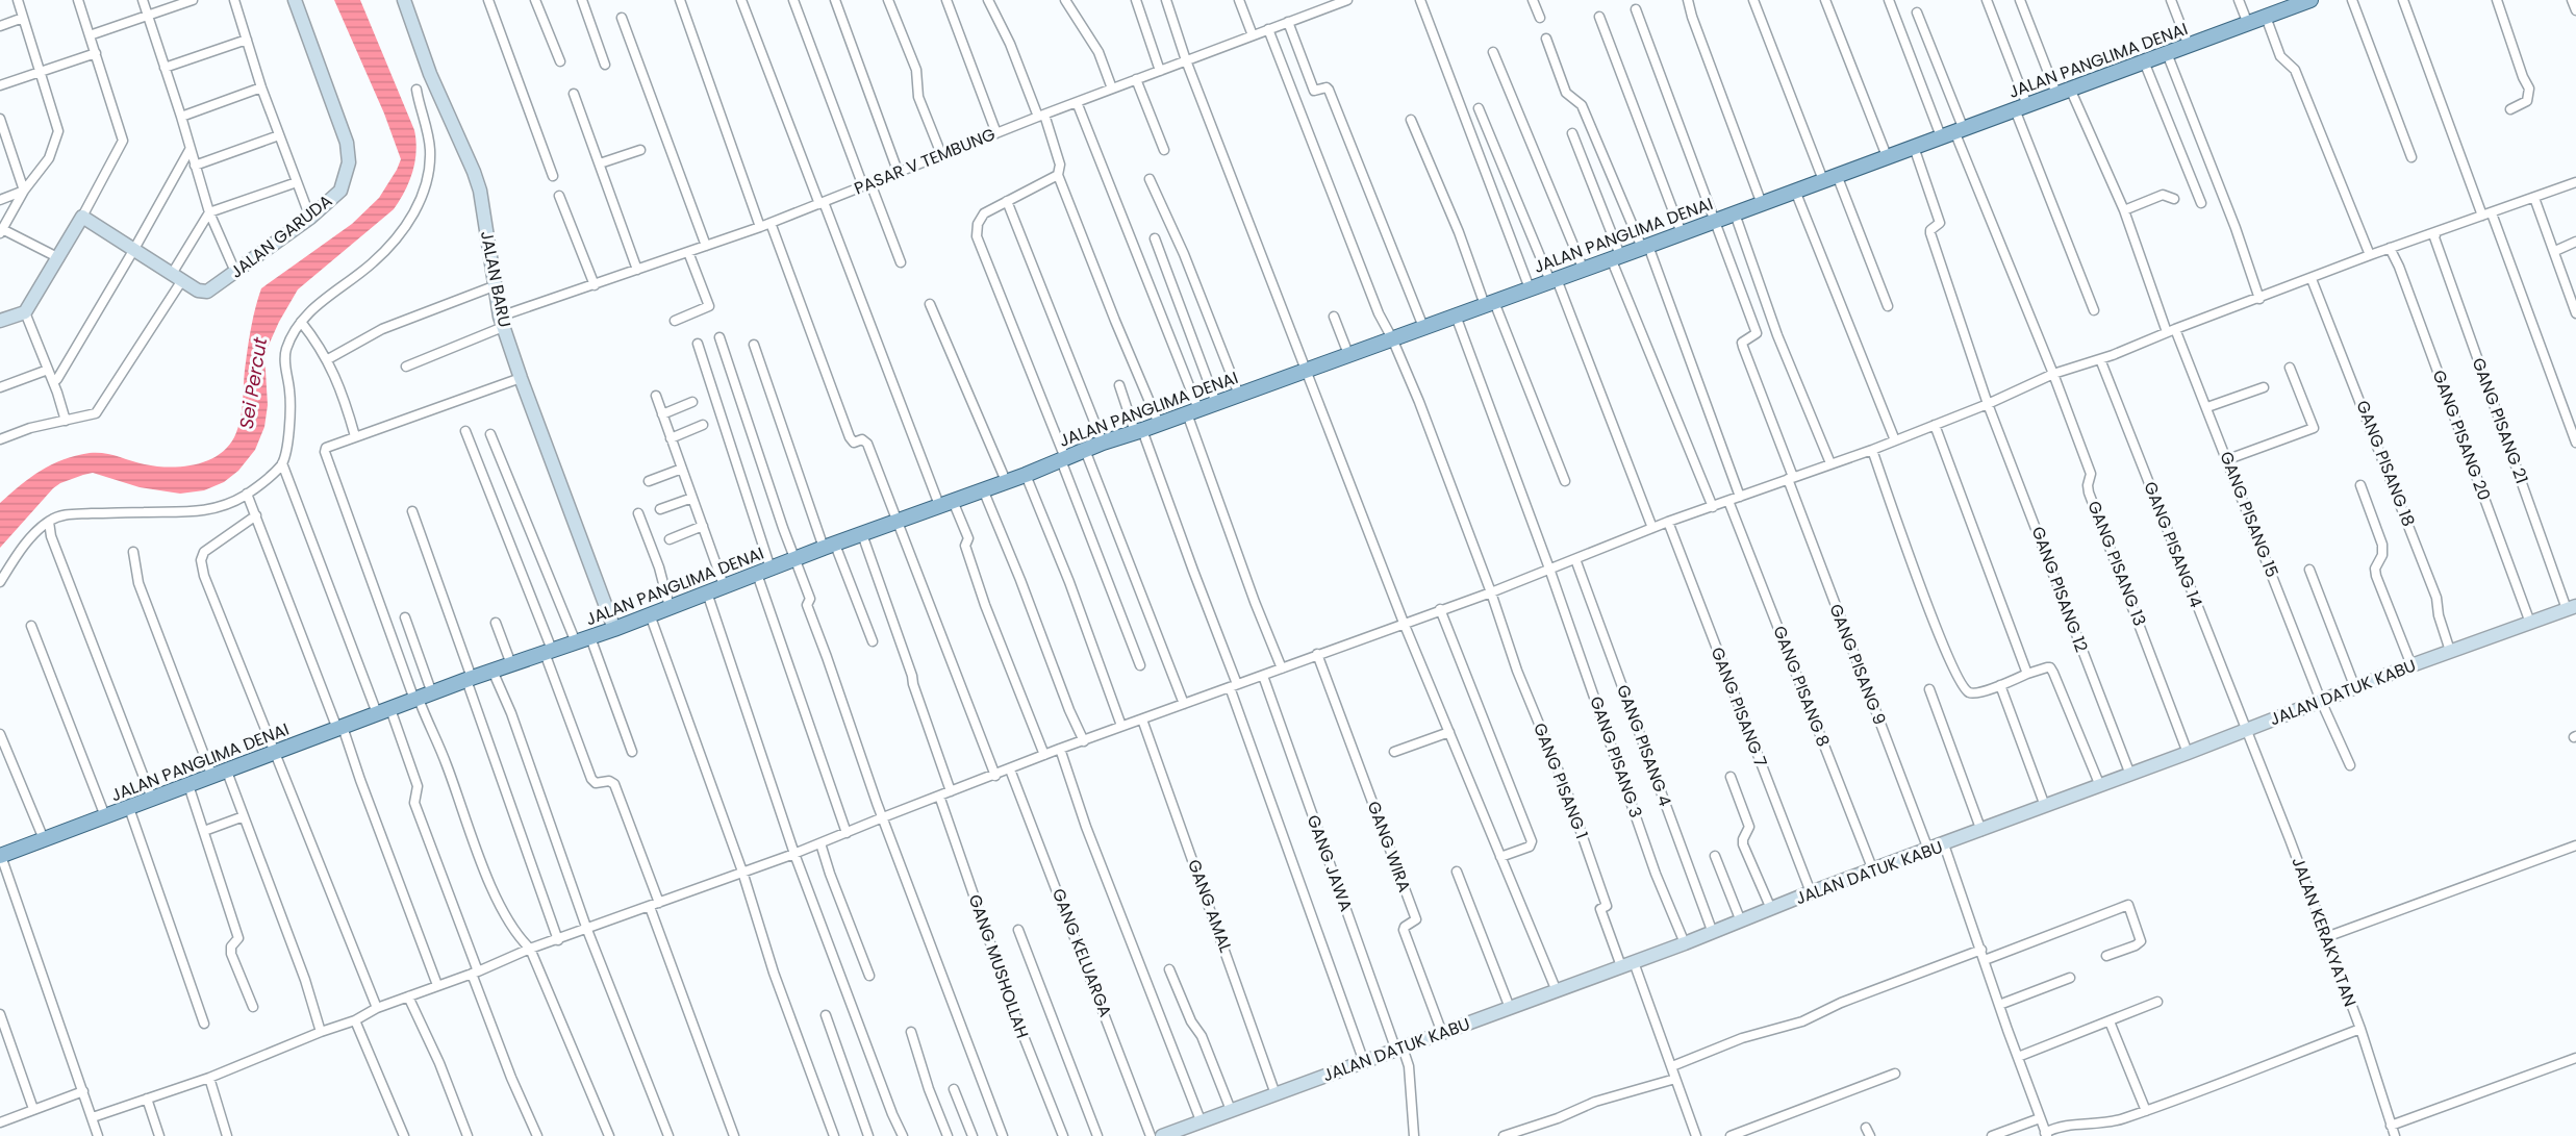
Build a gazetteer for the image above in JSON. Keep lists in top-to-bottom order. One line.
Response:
{"streets":{"main road":["JALAN PANGLIMA DENAI"],"street":["PASAR V TEMBUNG","JALAN GARUDA","JALAN BARU","GANG PISANG 21","GANG PISANG 20","GANG PISANG 18","GANG PISANG 15","GANG PISANG 14","GANG PISANG 13","GANG PISANG 12","GANG PISANG 9","GANG PISANG 8","JALAN DATUK KABU","GANG PISANG 7","GANG PISANG 4","GANG PISANG 3","GANG PISANG 1","GANG WIRA","GANG JAWA","GANG AMAL","JALAN KERAKYATAN","GANG KELUARGA","GANG MUSHOLLAH"]},"crossings":[["JALAN PANGLIMA DENAI","JALAN BARU"],["JALAN PANGLIMA DENAI","GANG PISANG 15"],["JALAN PANGLIMA DENAI","GANG PISANG 13"],["JALAN PANGLIMA DENAI","GANG PISANG 12"],["JALAN PANGLIMA DENAI","GANG PISANG 9"],["JALAN PANGLIMA DENAI","GANG PISANG 3"],["PASAR V TEMBUNG","JALAN BARU"],["GANG PISANG 21","JALAN DATUK KABU"],["GANG PISANG 20","JALAN DATUK KABU"],["GANG PISANG 18","JALAN DATUK KABU"],["GANG PISANG 15","JALAN DATUK KABU"],["GANG PISANG 14","JALAN DATUK KABU"],["GANG PISANG 14","JALAN KERAKYATAN"],["GANG PISANG 13","JALAN DATUK KABU"],["GANG PISANG 12","JALAN DATUK KABU"],["GANG PISANG 9","JALAN DATUK KABU"],["GANG PISANG 8","JALAN DATUK KABU"],["JALAN DATUK KABU","GANG PISANG 7"],["JALAN DATUK KABU","GANG PISANG 4"],["JALAN DATUK KABU","GANG PISANG 3"],["JALAN DATUK KABU","GANG PISANG 1"],["JALAN DATUK KABU","GANG WIRA"],["JALAN DATUK KABU","GANG JAWA"],["JALAN DATUK KABU","GANG AMAL"],["JALAN DATUK KABU","JALAN KERAKYATAN"]],"water":["Sei Percut"]}
